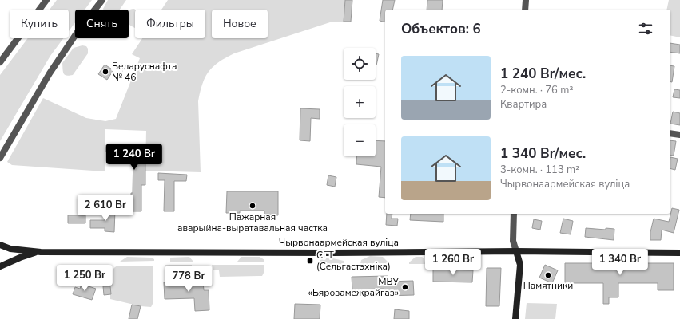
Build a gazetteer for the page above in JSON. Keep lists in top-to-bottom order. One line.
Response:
{"streets":{"main road":["Чырвонаармейская вуліца"]},"places":{"other":["Беларуснафта № 46","Пажарная аварыйна-выратавальная частка","Памятники","МВУ «Бярозамежрайгаз»"],"transit":["СГТ (Сельгастэхніка)"]},"page":{"chip":["Купить","Снять","Фильтры","Новое"],"heading":"Объектов: 6","map_buttons":["+","−"],"list":[{"name":"1 240 Br/мес.","note":"2-комн. · 76 m² · Квартира"},{"name":"1 340 Br/мес.","note":"3-комн. · 113 m² · Чырвонаармейская вуліца"}],"price":["1 240 Br","2 610 Br","1 260 Br","1 340 Br","1 250 Br","778 Br"]}}
